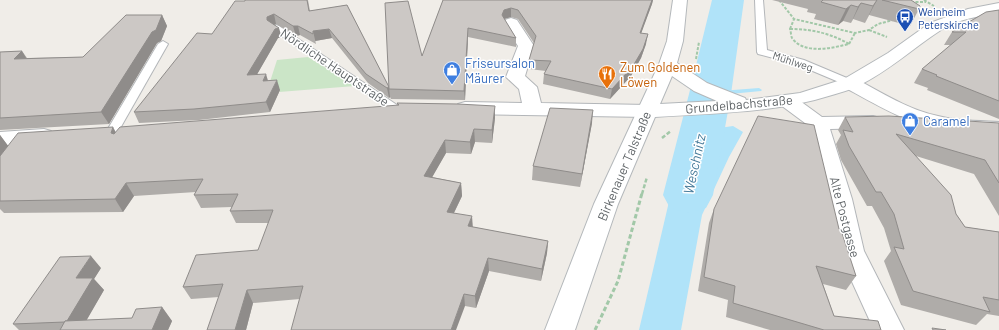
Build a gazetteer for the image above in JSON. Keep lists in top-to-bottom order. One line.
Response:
{"streets":{"main road":["Nördliche Hauptstraße","Grundelbachstraße","Birkenauer Talstraße","Alte Postgasse"],"lane":["Mühlweg"]},"crossings":[["Mühlweg","Grundelbachstraße"],["Grundelbachstraße","Birkenauer Talstraße"]],"water":["Weschnitz"],"places":{"bus stop":["Weinheim Peterskirche"],"shop":["Friseursalon Mäurer","Caramel"],"restaurant":["Zum Goldenen Löwen"]}}
